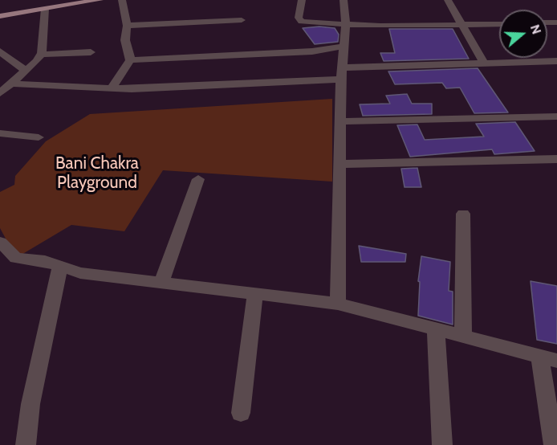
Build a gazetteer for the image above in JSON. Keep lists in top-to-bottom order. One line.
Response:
{"parks":["Bani Chakra Playground"],"north":"right"}
